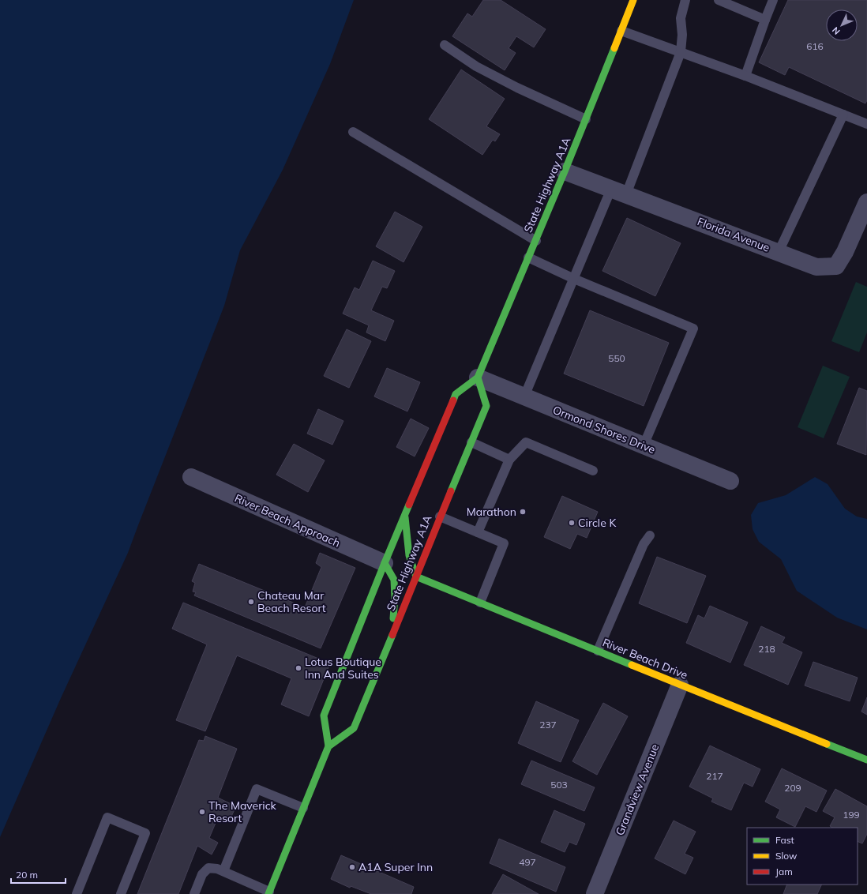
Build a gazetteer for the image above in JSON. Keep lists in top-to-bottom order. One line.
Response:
{"streets":{"main road":["State Highway A1A","River Beach Drive"],"street":["Florida Avenue","Ormond Shores Drive","River Beach Approach","Grandview Avenue"]},"crossings":[["State Highway A1A","Florida Avenue"],["State Highway A1A","Ormond Shores Drive"],["State Highway A1A","River Beach Approach"],["State Highway A1A","River Beach Drive"],["River Beach Drive","Grandview Avenue"]],"places":["Marathon","Circle K","Chateau Mar Beach Resort","Lotus Boutique Inn And Suites","The Maverick Resort","A1A Super Inn"],"house_numbers":["616","550","218","237","217","503","209","199","497"],"legend":["Fast","Slow","Jam"],"scale_bar":"20 m","north":"bottom left"}
